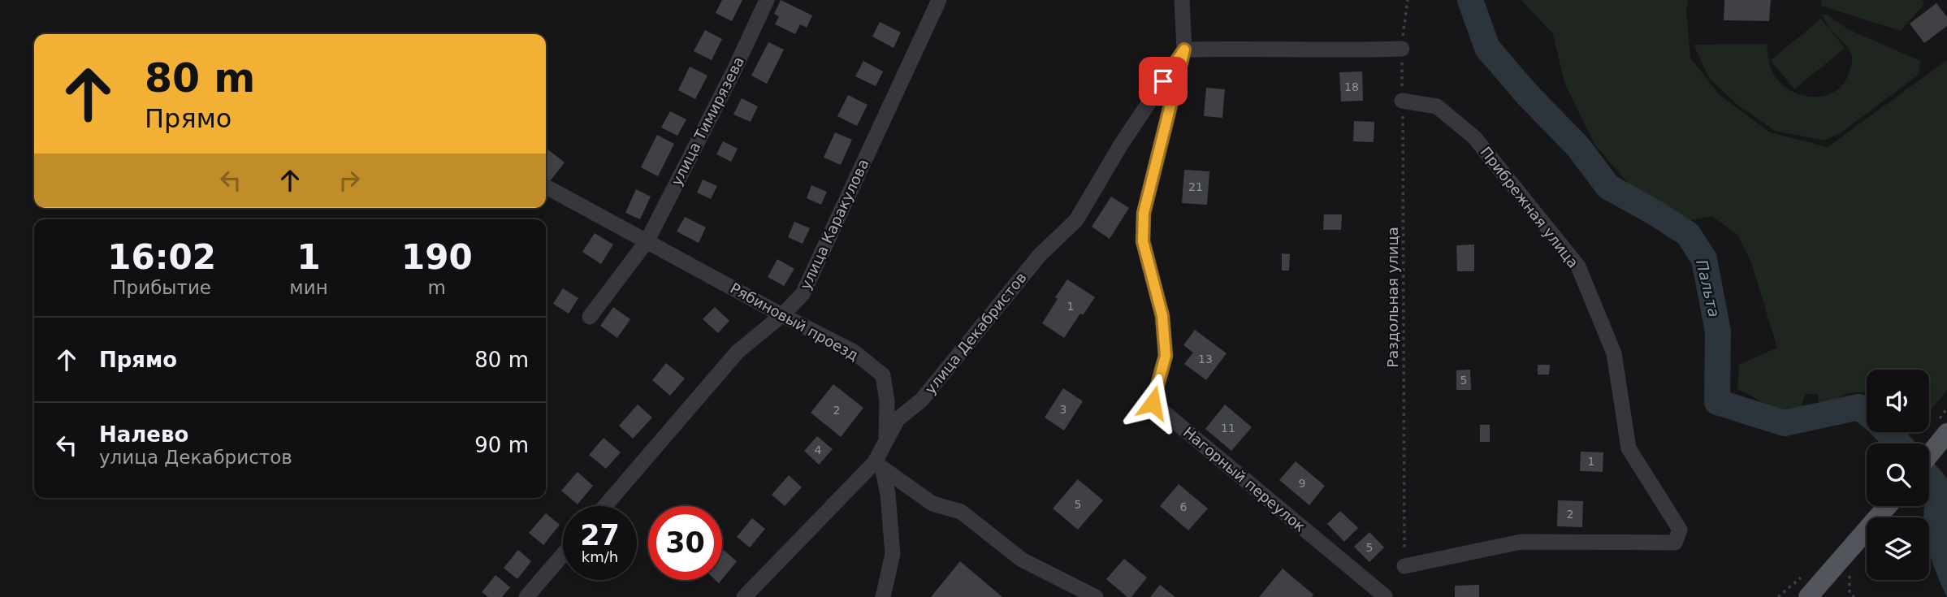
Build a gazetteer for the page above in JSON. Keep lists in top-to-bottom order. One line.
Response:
{"streets":{"street":["улица Тимирязева","Прибрежная улица","улица Каракулова","Рябиновый проезд","улица Декабристов","Нагорный переулок"],"path":["Раздольная улица"]},"crossings":[["улица Тимирязева","Рябиновый проезд"],["Прибрежная улица","Раздольная улица"],["улица Каракулова","Рябиновый проезд"],["Рябиновый проезд","улица Декабристов"],["улица Декабристов","Нагорный переулок"]],"water":["Пальта"],"house_numbers":["18","21","1","13","5","3","2","11","4","1","9","5","6","2","5"],"page":{"turn":["80 m","Прямо"],"eta":["16:02","Прибытие","1","мин","190","m"],"list":[{"name":"Прямо","value":"80 m"},{"name":"Налево","note":"улица Декабристов","value":"90 m"}],"speed":"27 km/h","limit":"30"}}
